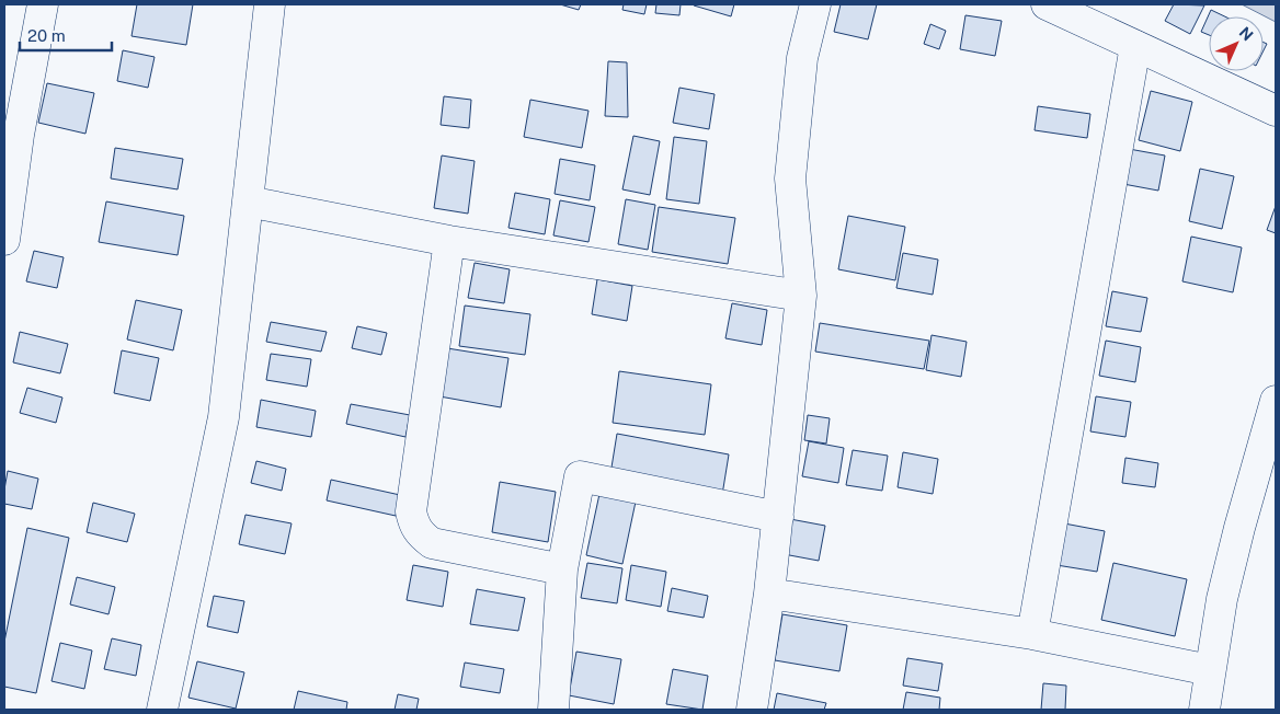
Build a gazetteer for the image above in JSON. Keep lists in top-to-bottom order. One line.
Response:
{"scale_bar":"20 m","north":"top right"}
